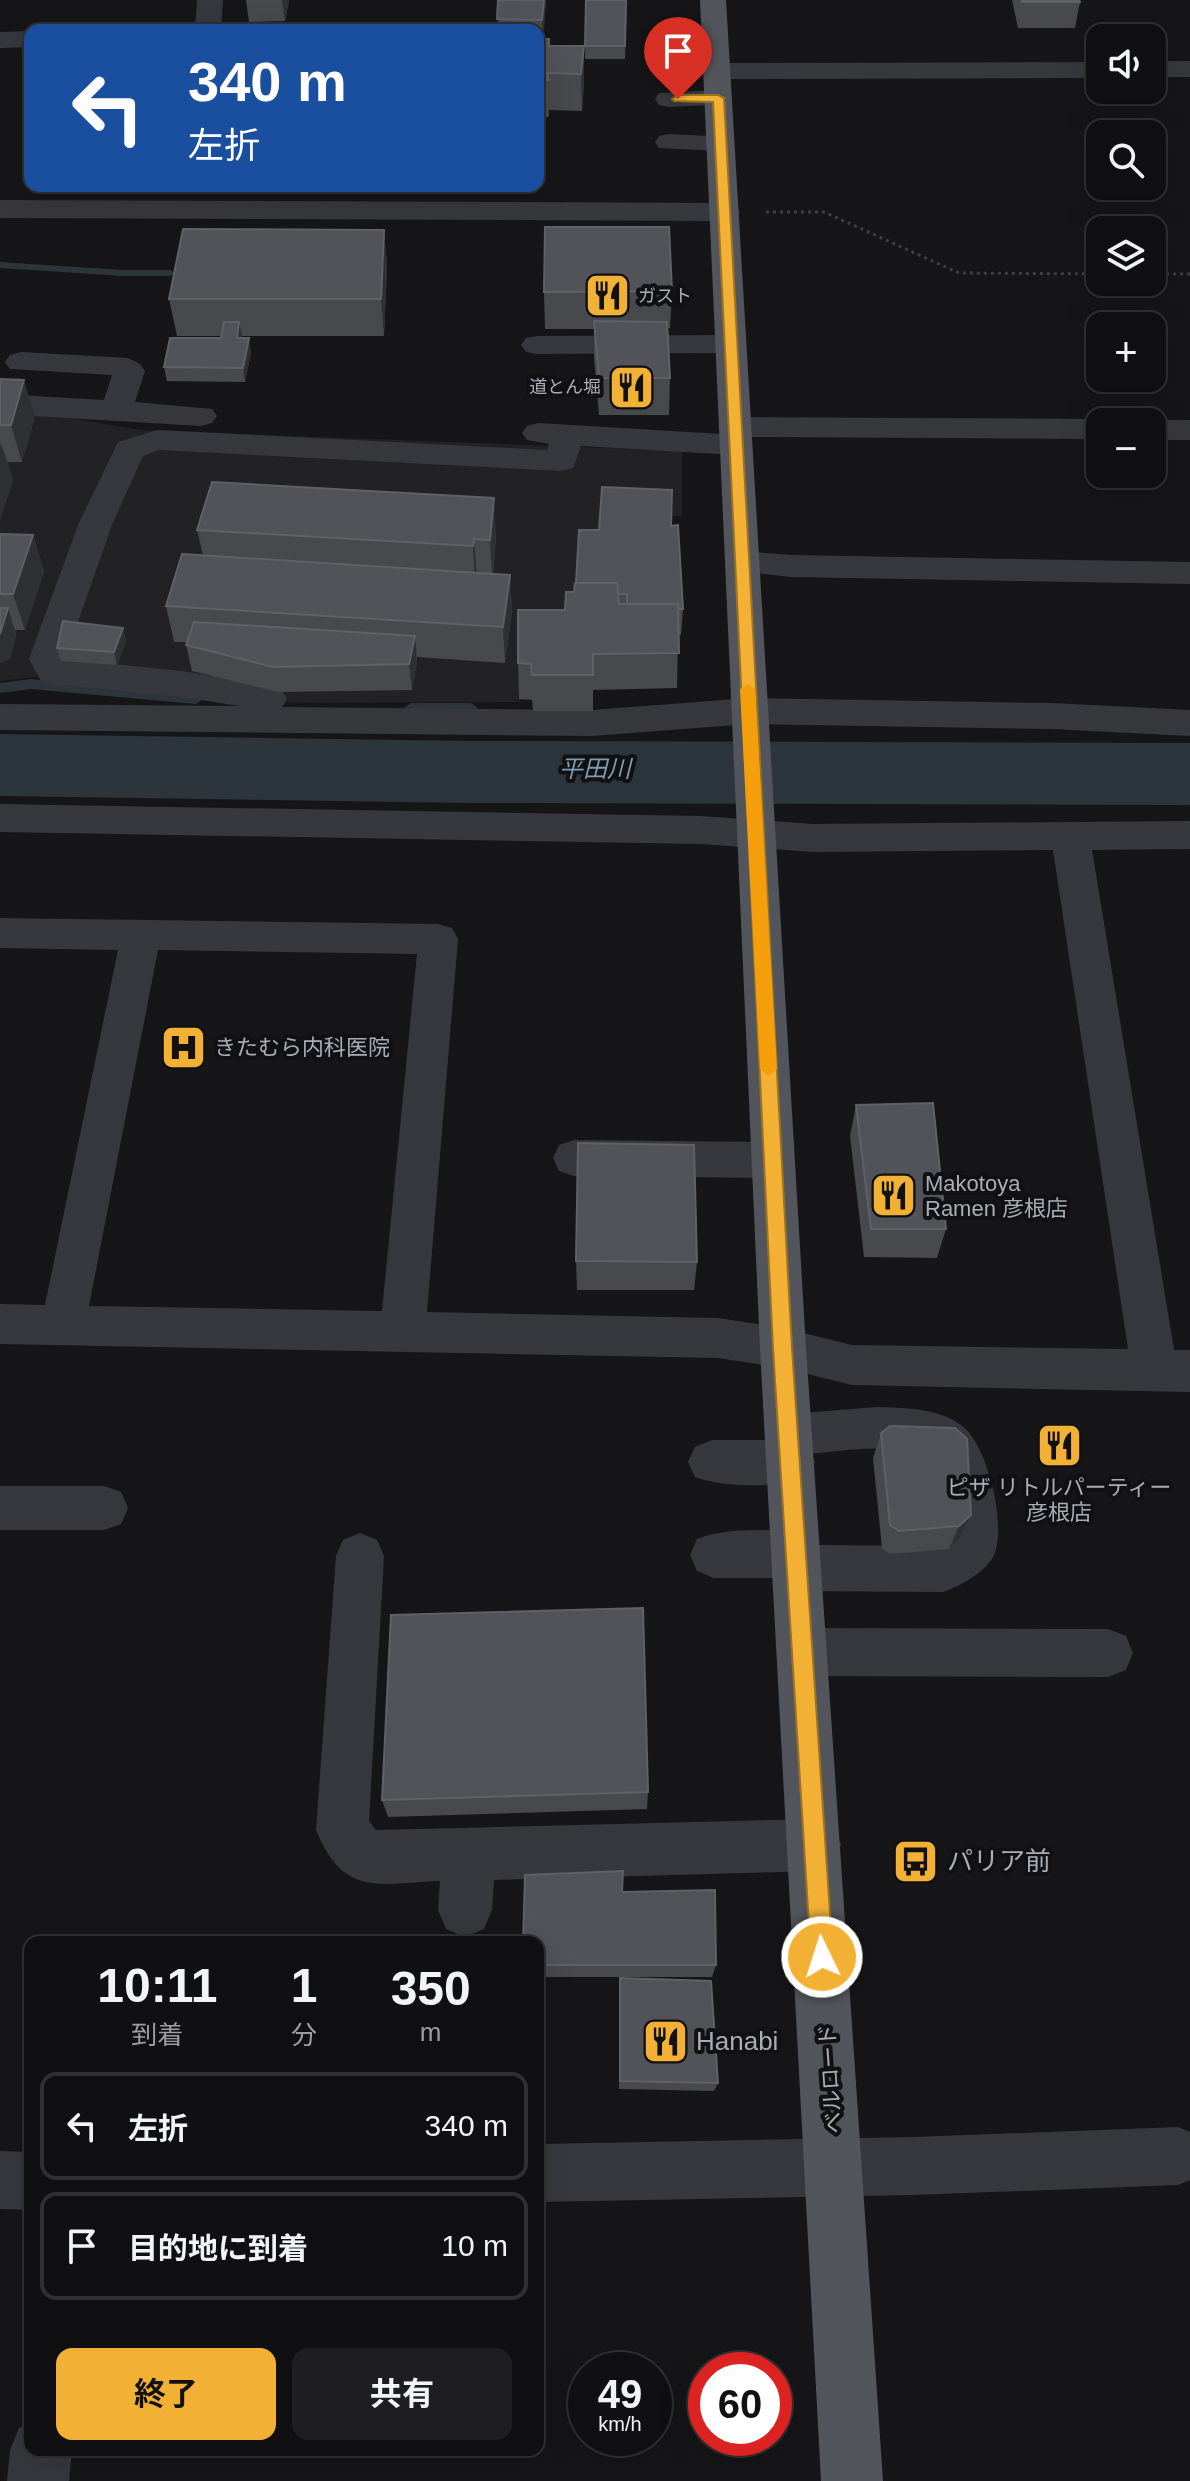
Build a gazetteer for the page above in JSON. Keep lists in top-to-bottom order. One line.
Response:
{"streets":{"main road":["ベルロード"]},"water":["平田川"],"places":{"restaurant":["ガスト","道とん堀","Makotoya Ramen 彦根店","ピザ リトルパーティー 彦根店","Hanabi"],"hospital":["きたむら内科医院"],"bus stop":["パリア前"]},"page":{"map_buttons":["+","−"],"turn":["340 m","左折"],"eta":["10:11","到着","1","分","350","m"],"list":[{"name":"左折","value":"340 m"},{"name":"目的地に到着","value":"10 m"}],"buttons":["終了","共有"],"speed":"49 km/h","limit":"60"}}
